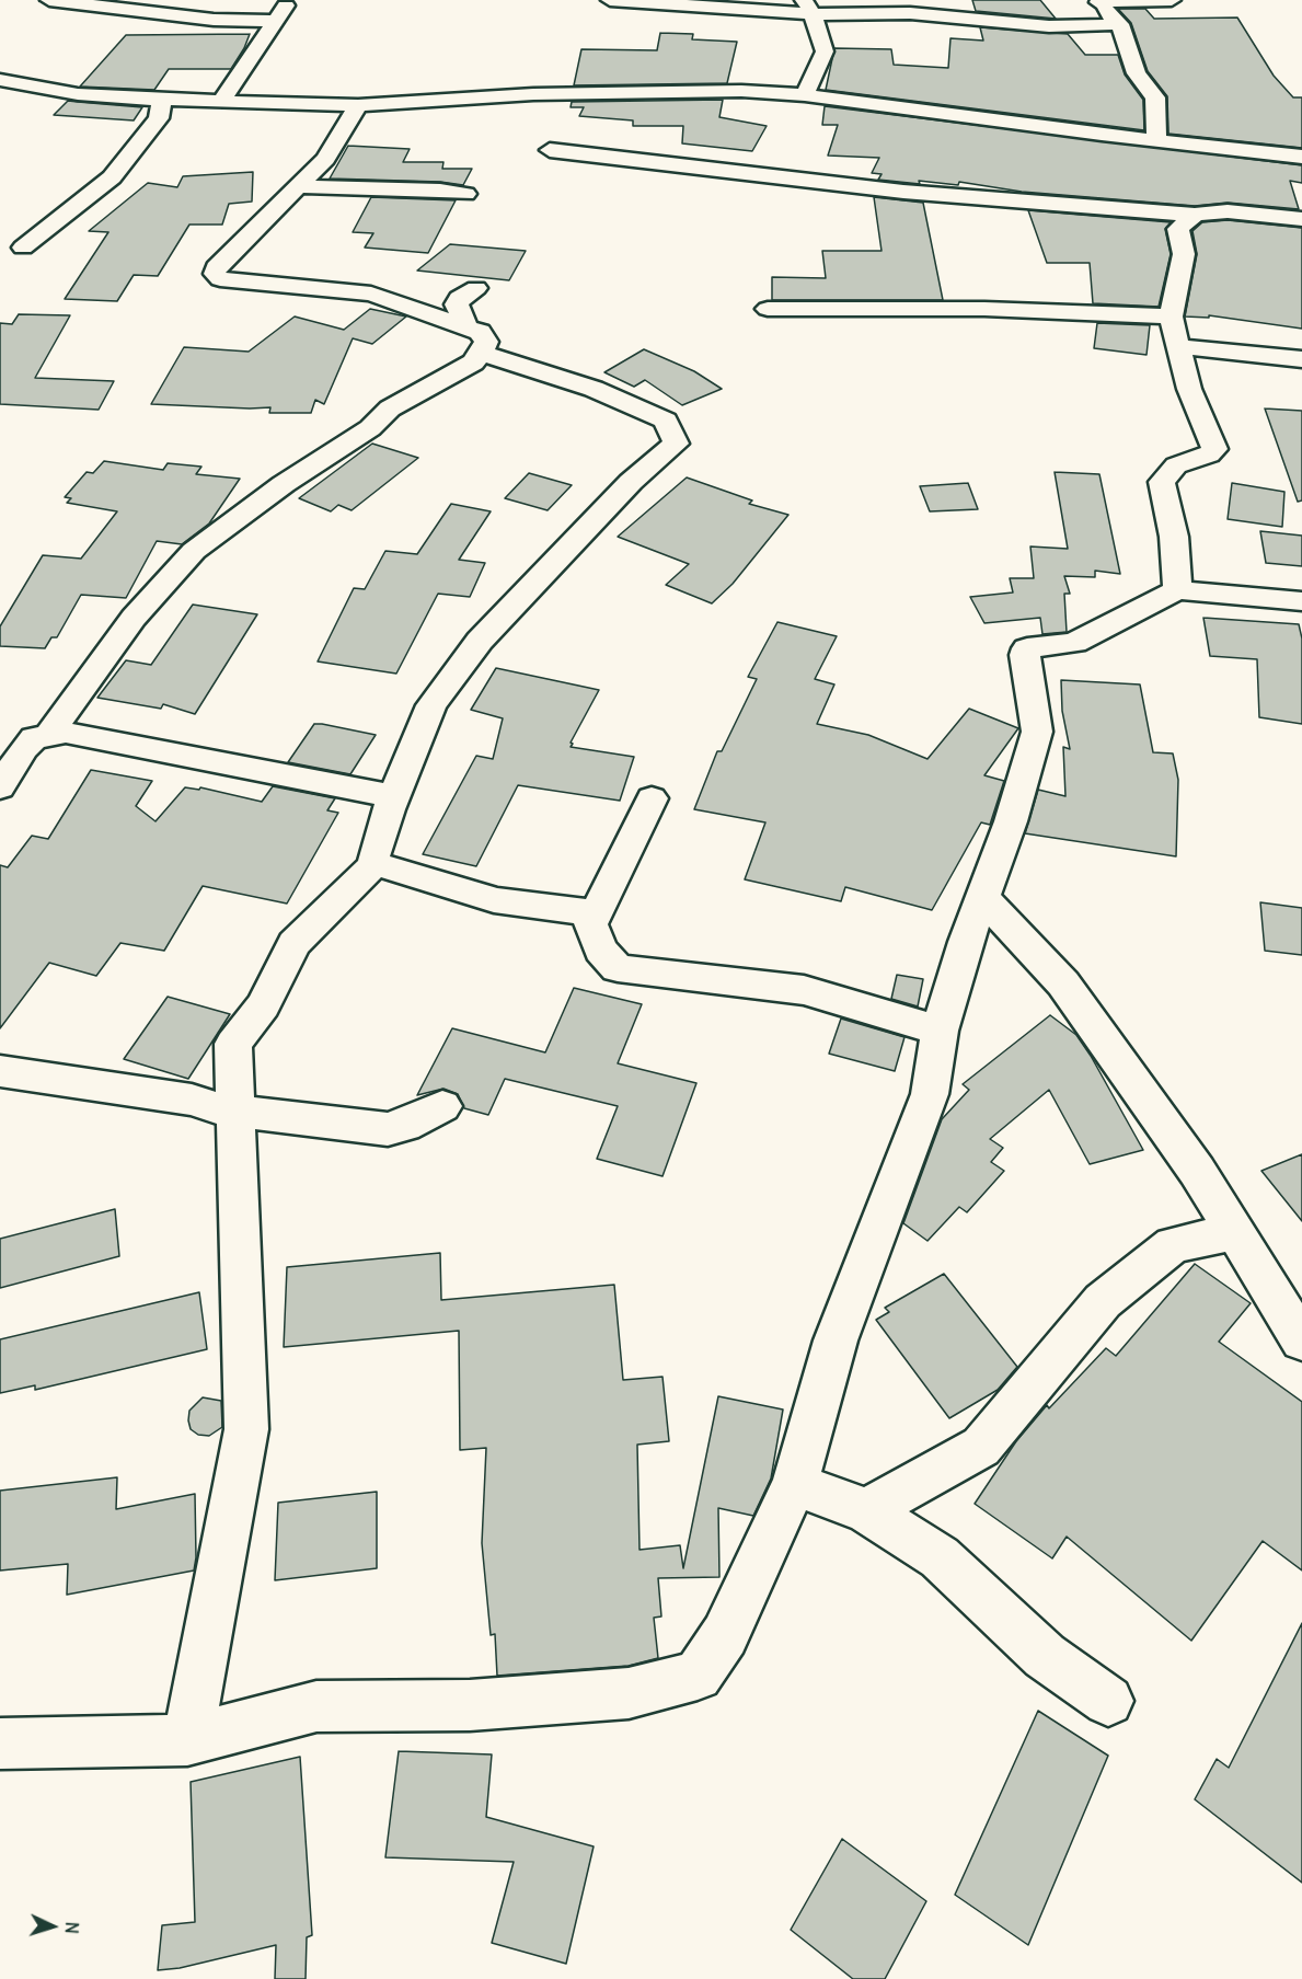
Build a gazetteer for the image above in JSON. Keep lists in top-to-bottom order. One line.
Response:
{"north":"right"}
